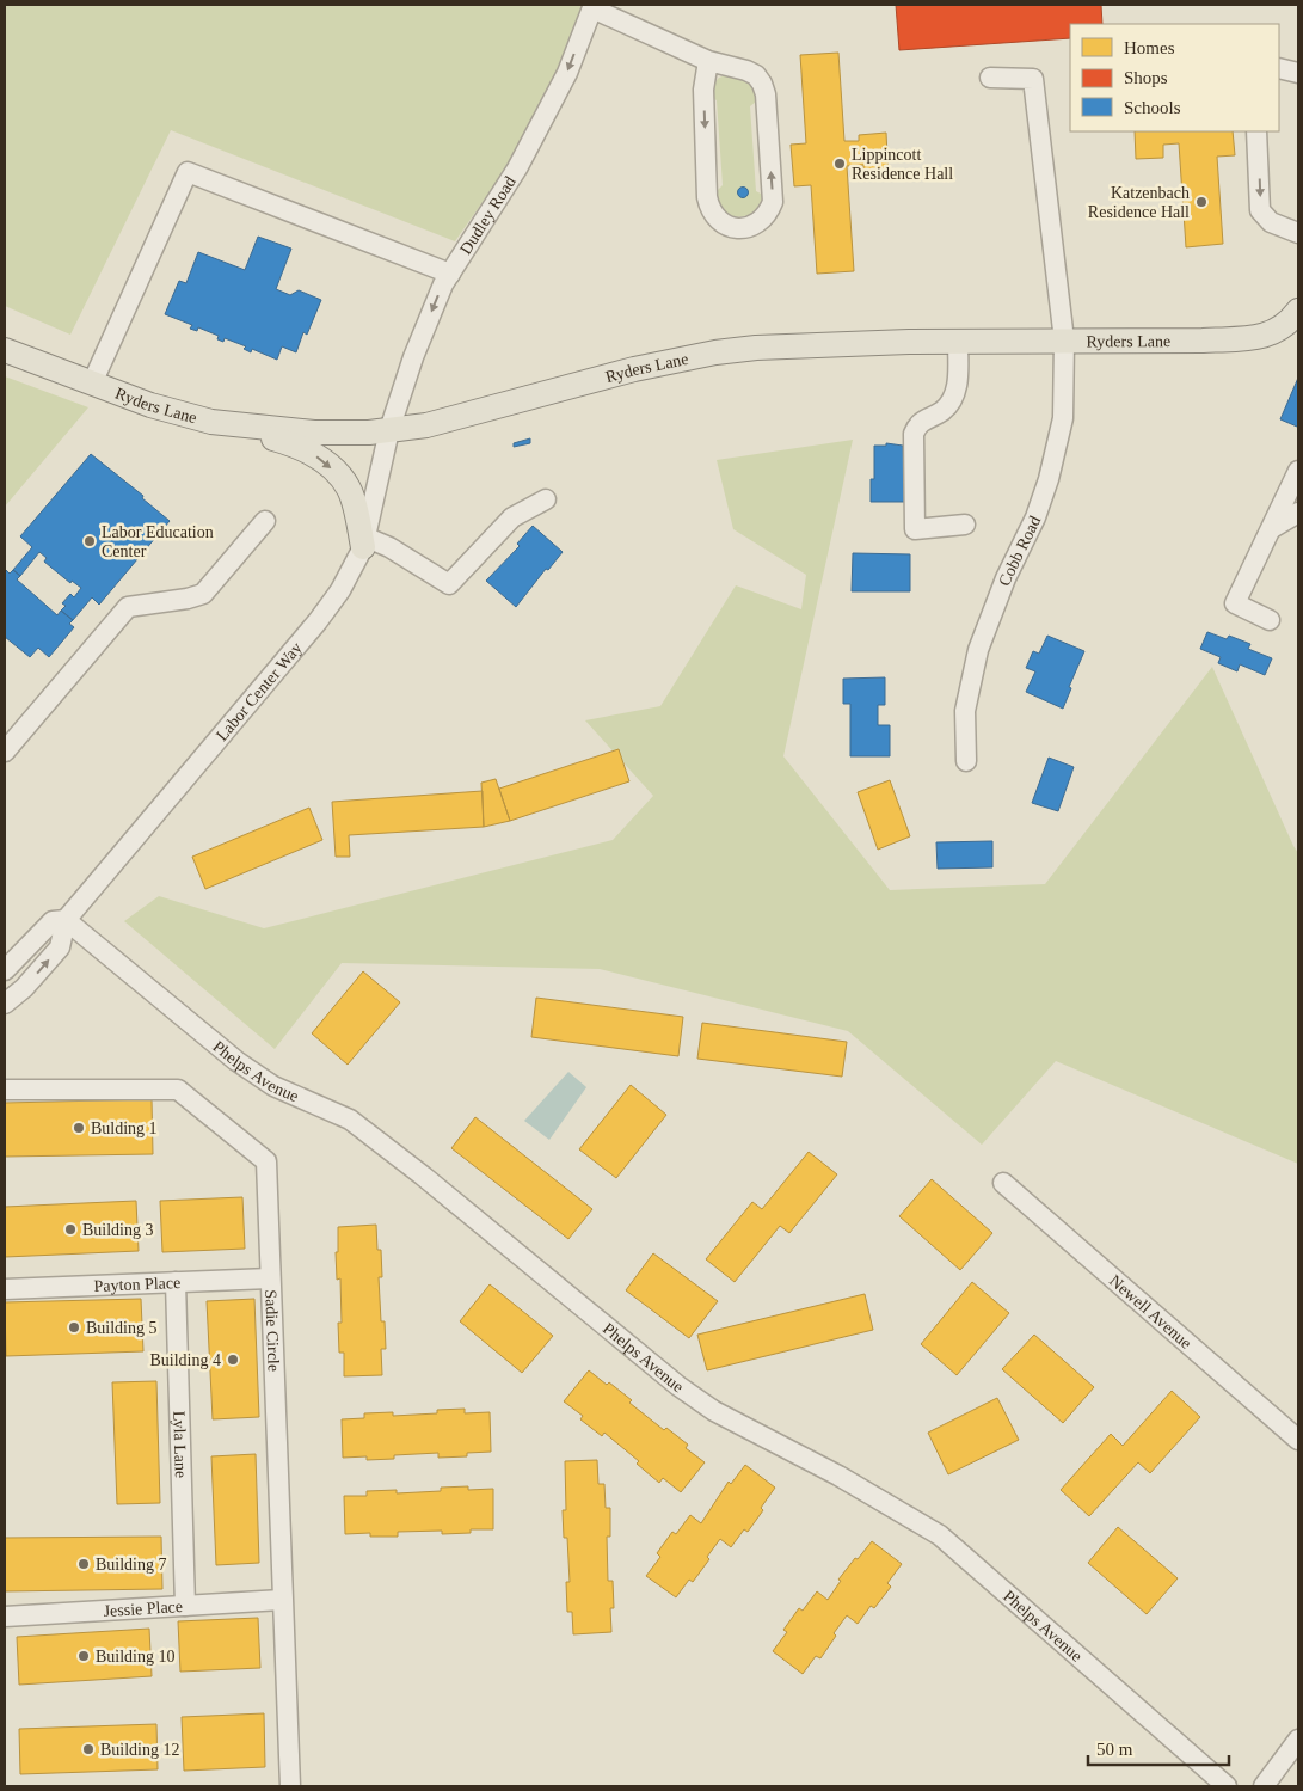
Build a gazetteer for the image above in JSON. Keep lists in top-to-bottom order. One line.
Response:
{"streets":{"main road":["Ryders Lane"],"street":["Dudley Road","Cobb Road","Labor Center Way","Phelps Avenue","Payton Place","Newell Avenue","Sadie Circle","Lyla Lane","Jessie Place"]},"crossings":[["Dudley Road","Ryders Lane"],["Dudley Road","Labor Center Way"],["Ryders Lane","Cobb Road"],["Ryders Lane","Labor Center Way"],["Labor Center Way","Phelps Avenue"],["Payton Place","Sadie Circle"],["Payton Place","Lyla Lane"],["Sadie Circle","Jessie Place"],["Lyla Lane","Jessie Place"]],"one_way":["Dudley Road"],"places":["Lippincott Residence Hall","Katzenbach Residence Hall","Labor Education Center","Bulding 1","Building 3","Building 5","Building 4","Building 7","Building 10","Building 12"],"legend":["Homes","Shops","Schools"],"scale_bar":"50 m"}
